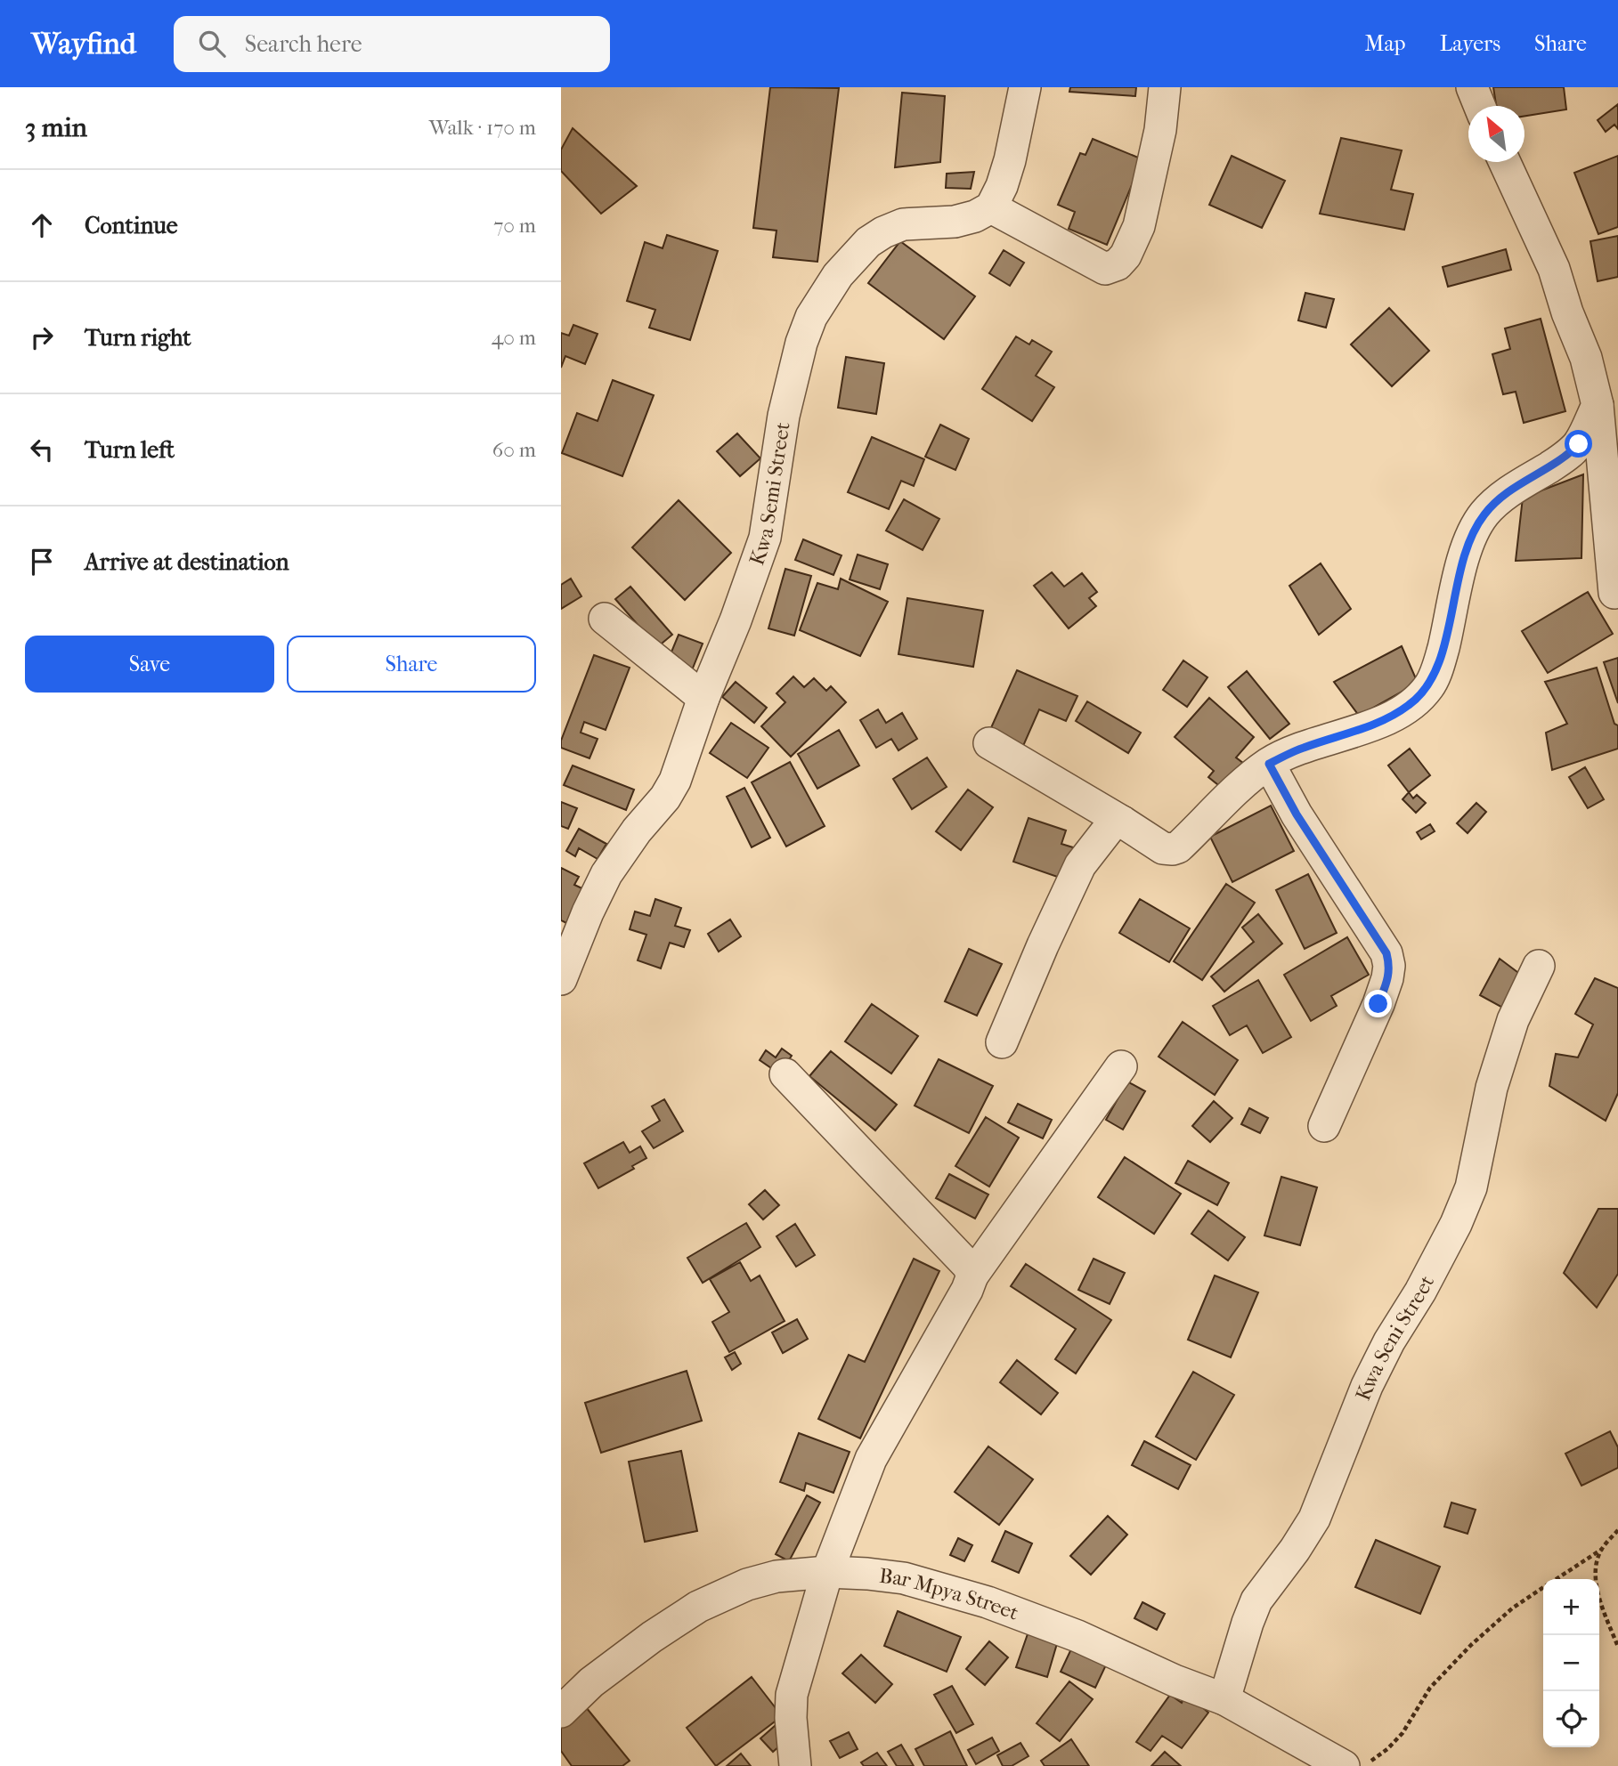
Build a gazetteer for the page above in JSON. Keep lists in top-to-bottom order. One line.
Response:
{"streets":{"street":["Kwa Semi Street","Kwa Seni Street","Bar Mpya Street"]},"crossings":[["Kwa Seni Street","Bar Mpya Street"]],"north":"top left","page":{"header":"Wayfind","search":"Search here","nav":["Map","Layers","Share"],"heading":["3 min","Walk · 170 m"],"list":[["Continue","70 m"],["Turn right","40 m"],["Turn left","60 m"],"Arrive at destination"],"buttons":["Save","Share"],"map_buttons":["+","−"]}}
